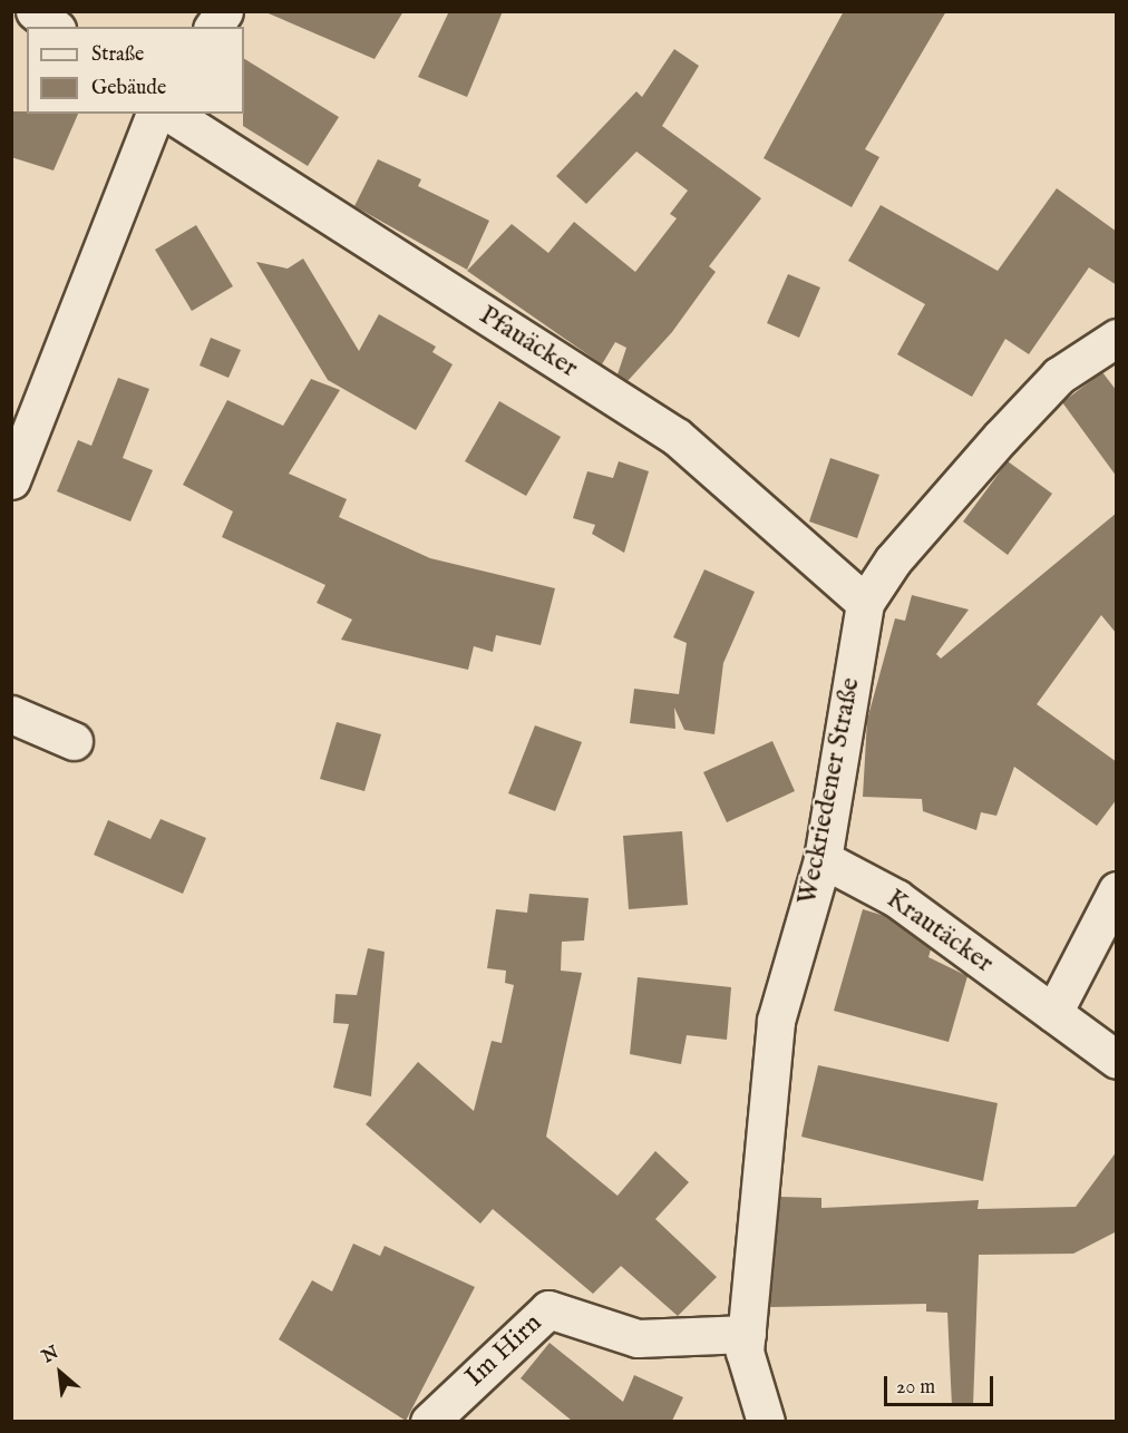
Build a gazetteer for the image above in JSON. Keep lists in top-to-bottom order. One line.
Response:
{"streets":{"street":["Pfauäcker","Weckriedener Straße","Krautäcker","Im Hirn"]},"crossings":[["Pfauäcker","Weckriedener Straße"],["Weckriedener Straße","Krautäcker"],["Weckriedener Straße","Im Hirn"]],"legend":["Straße","Gebäude"],"scale_bar":"20 m","north":"top left"}
